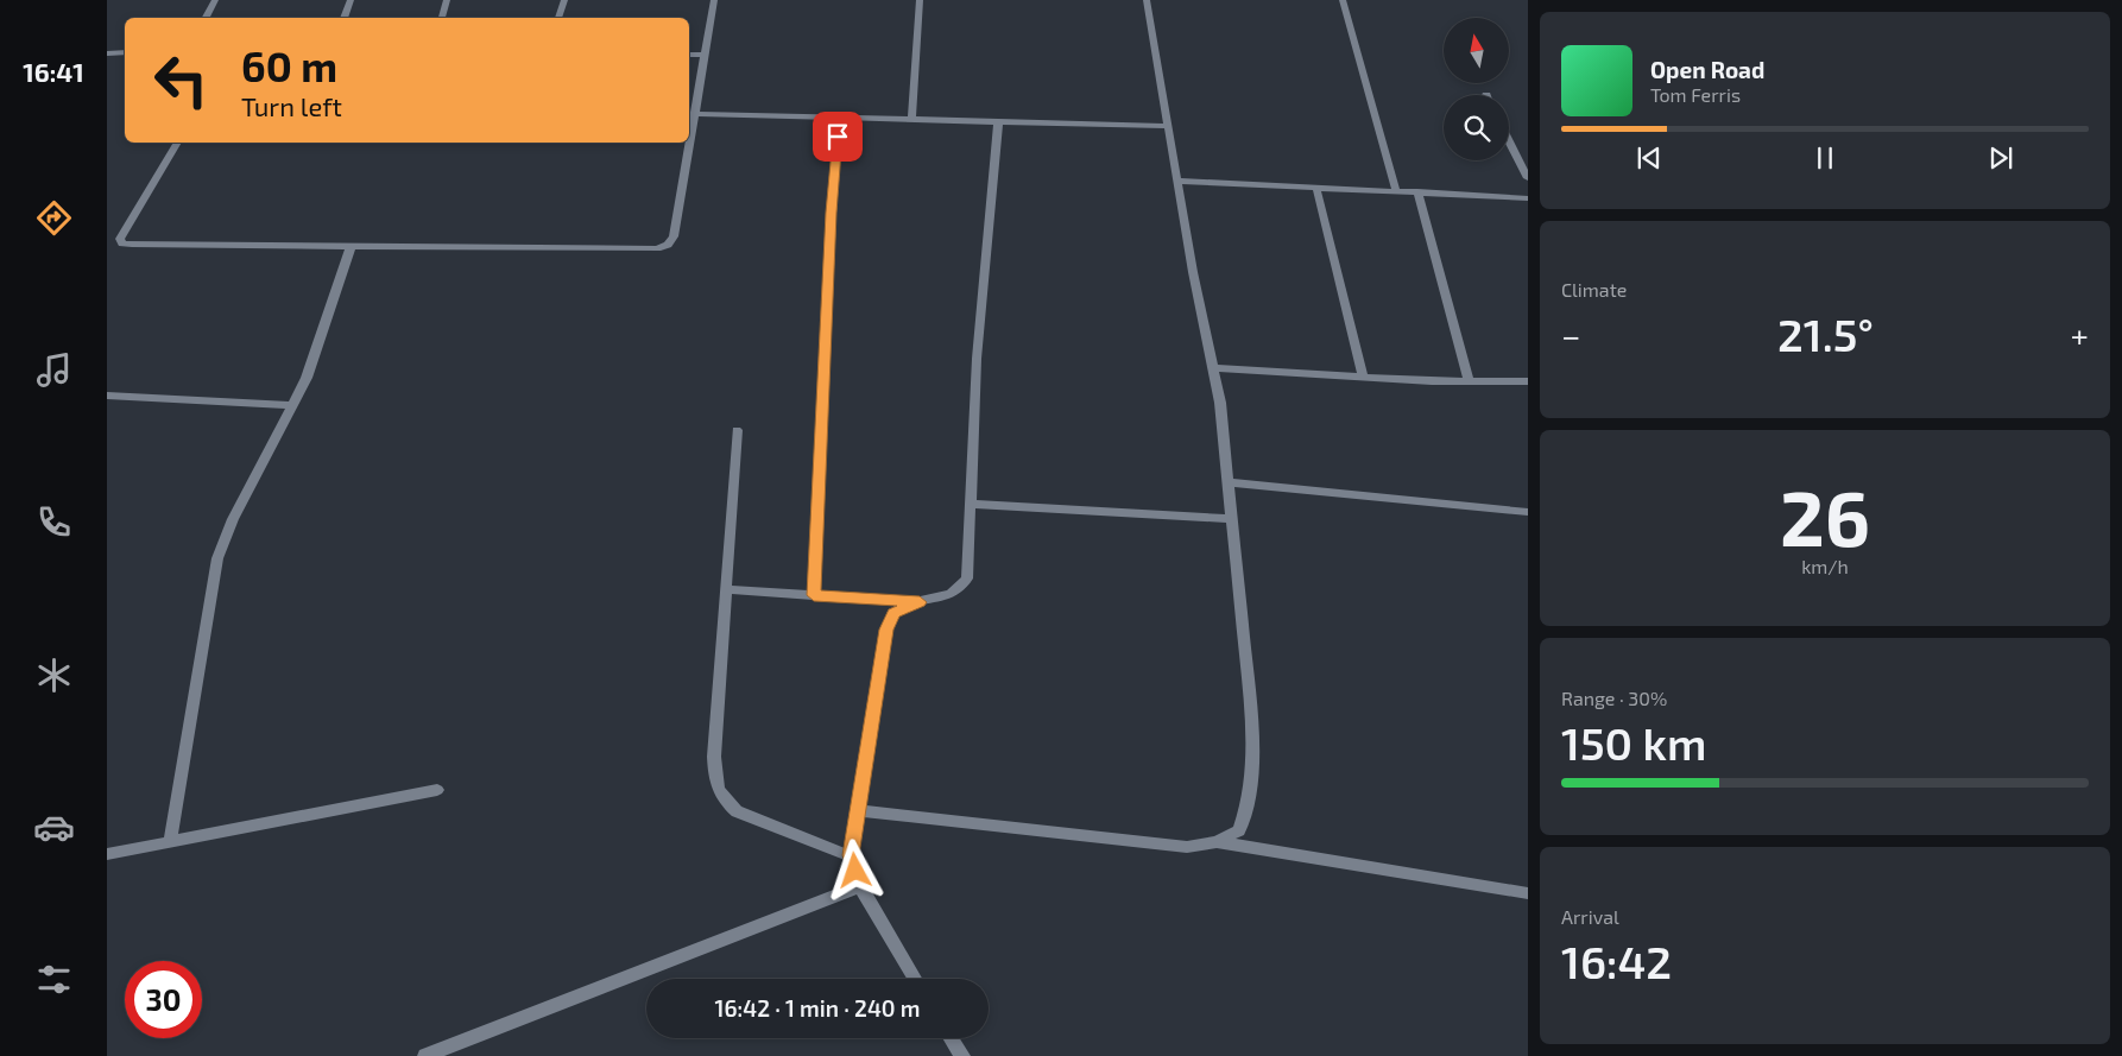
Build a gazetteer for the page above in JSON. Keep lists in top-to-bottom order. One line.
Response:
{"north":"top","page":{"tabs":"16:41","turn":["60 m","Turn left"],"song":["Open Road","Tom Ferris"],"tile":["Climate",["26","km/h"],["Range · 30%","150 km"],["Arrival","16:42"]],"heat":["−","21.5°","+"],"limit":"30","trip":"16:42 · 1 min · 240 m"}}
